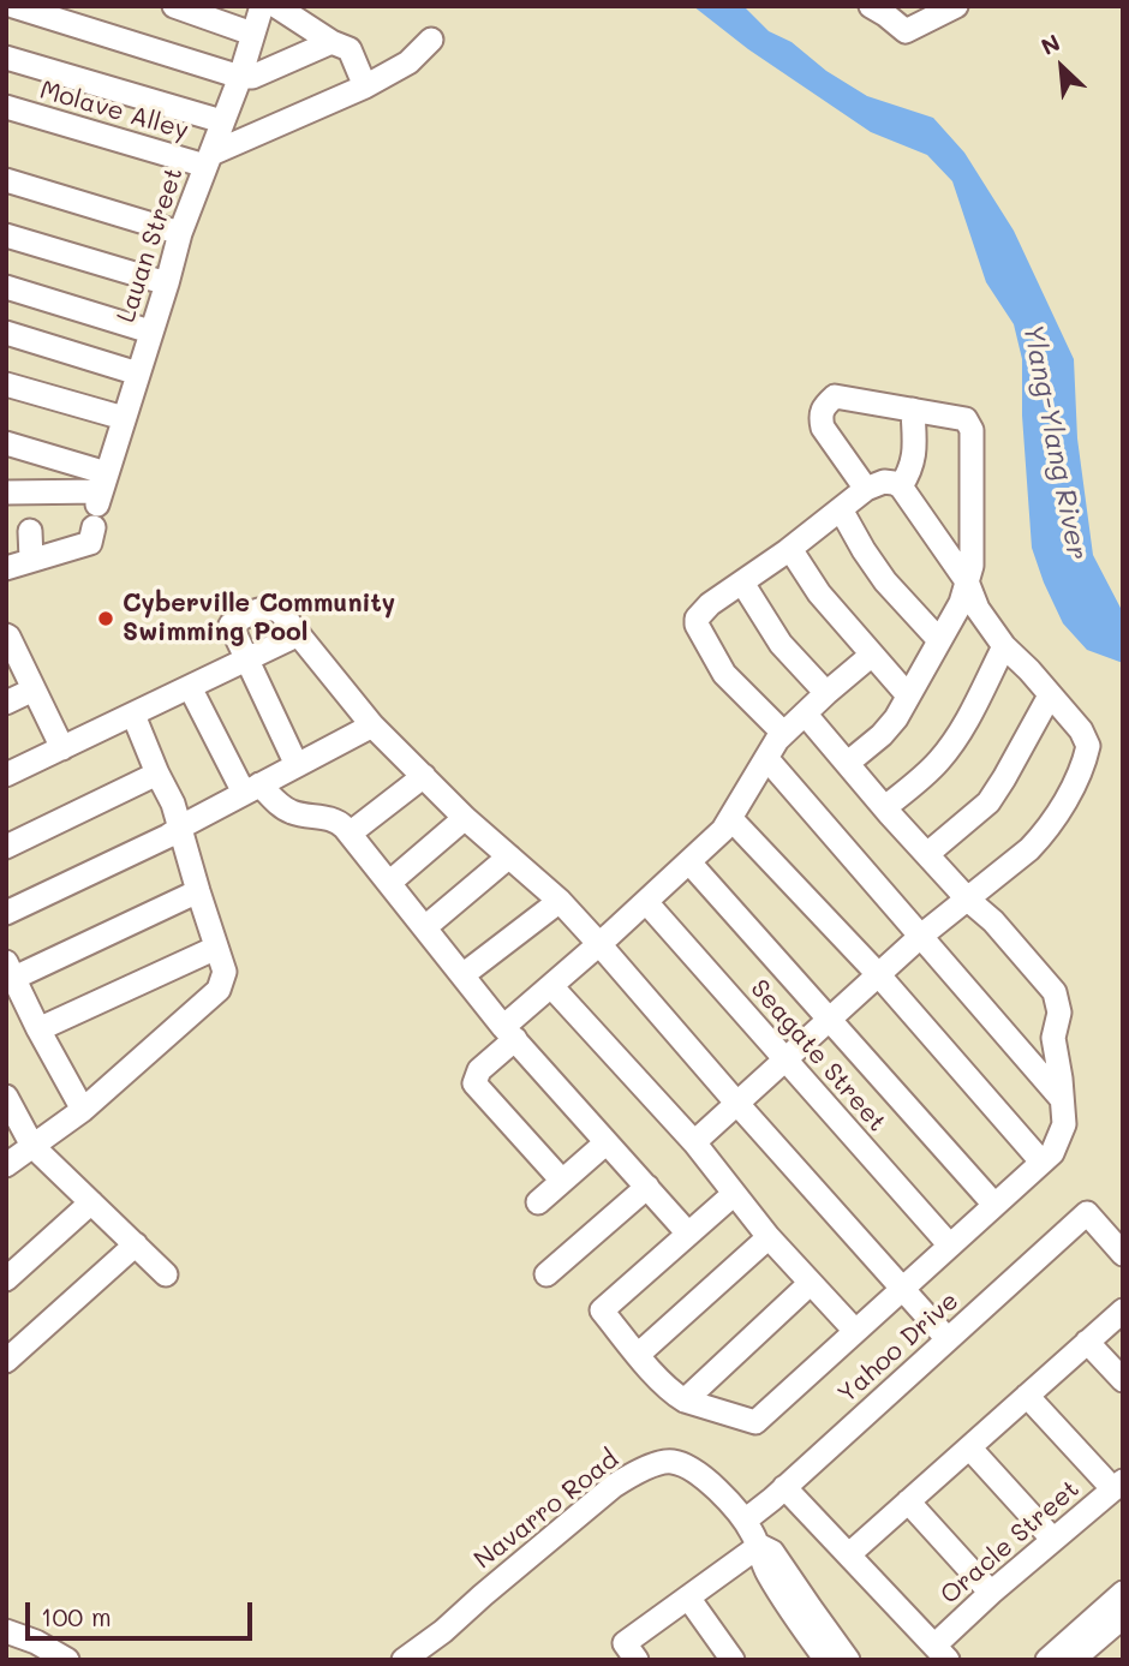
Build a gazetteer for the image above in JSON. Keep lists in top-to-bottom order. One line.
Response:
{"streets":{"street":["Molave Alley","Lauan Street","Seagate Street","Yahoo Drive","Navarro Road","Oracle Street"]},"crossings":[["Molave Alley","Lauan Street"],["Yahoo Drive","Navarro Road"]],"water":["Ylang-Ylang River"],"places":["Cyberville Community Swimming Pool"],"scale_bar":"100 m","north":"top left"}
